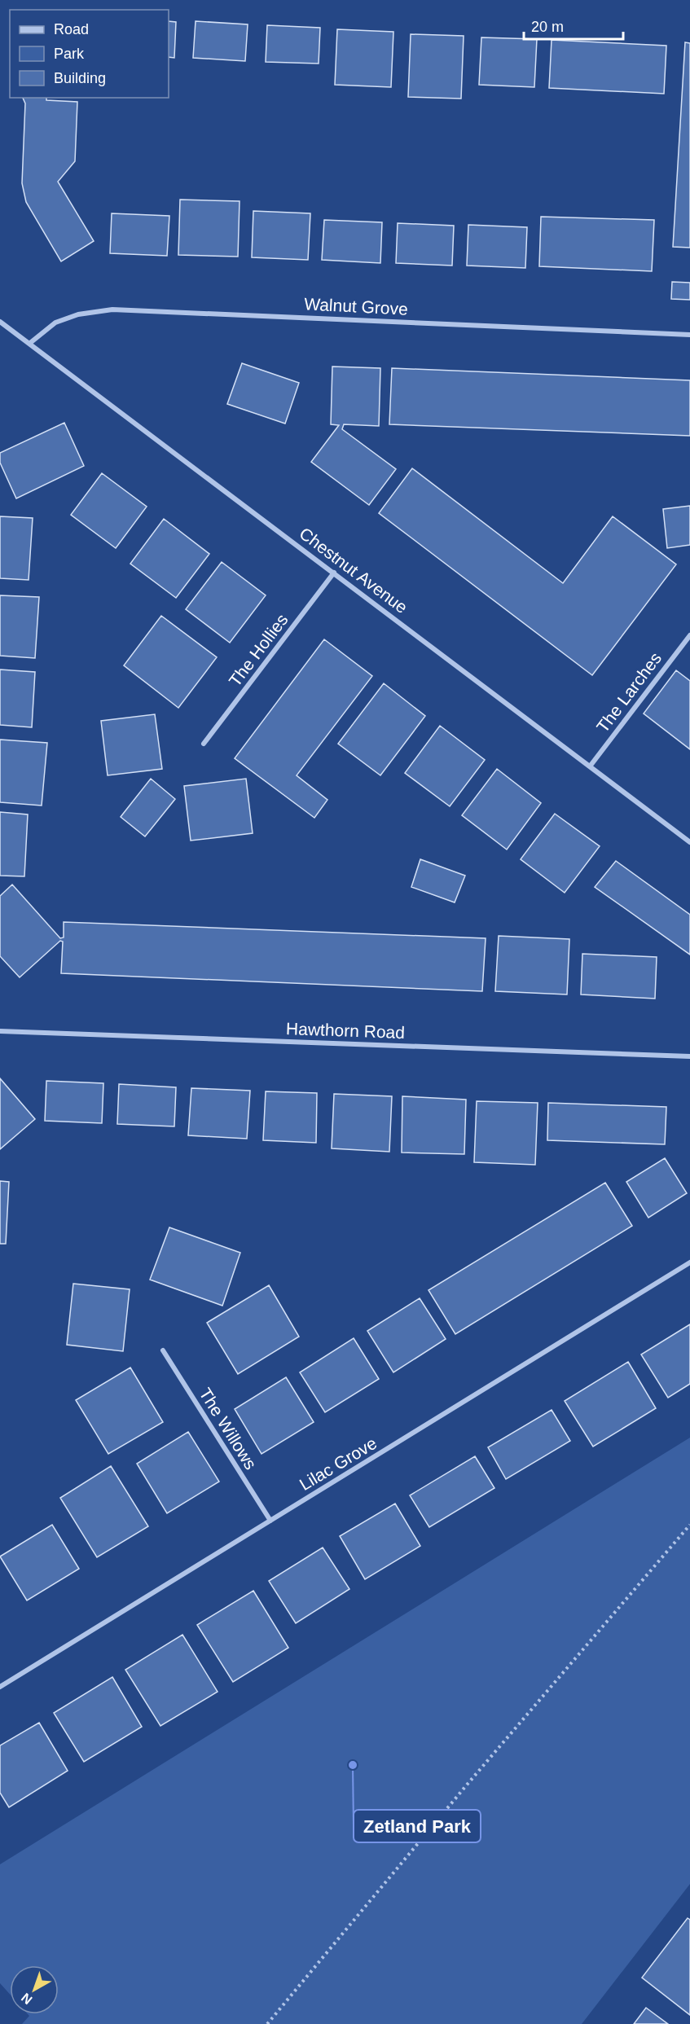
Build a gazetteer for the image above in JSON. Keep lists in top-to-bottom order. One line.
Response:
{"streets":{"street":["Walnut Grove","Chestnut Avenue","The Hollies","The Larches","Hawthorn Road","The Willows","Lilac Grove"]},"crossings":[["Walnut Grove","Chestnut Avenue"],["Chestnut Avenue","The Hollies"],["Chestnut Avenue","The Larches"],["The Willows","Lilac Grove"]],"places":["Zetland Park"],"legend":["Road","Park","Building"],"scale_bar":"20 m","north":"bottom left"}
